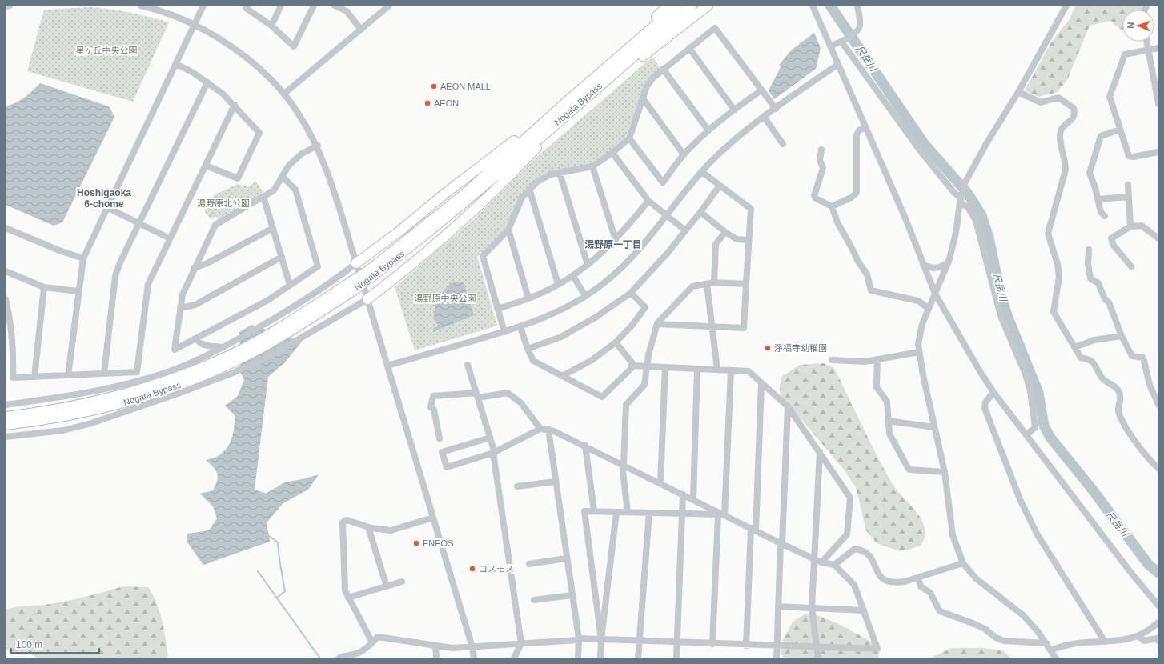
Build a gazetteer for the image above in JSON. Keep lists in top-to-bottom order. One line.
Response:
{"streets":{"highway":["Nogata Bypass"]},"districts":["Hoshigaoka 6-chome","湯野原一丁目"],"water":["尺岳川"],"parks":["星ヶ丘中央公園","湯野原北公園","湯野原中央公園"],"places":["AEON MALL","AEON","淨福寺幼稚園","ENEOS","コスモス"],"scale_bar":"100 m","north":"left"}
